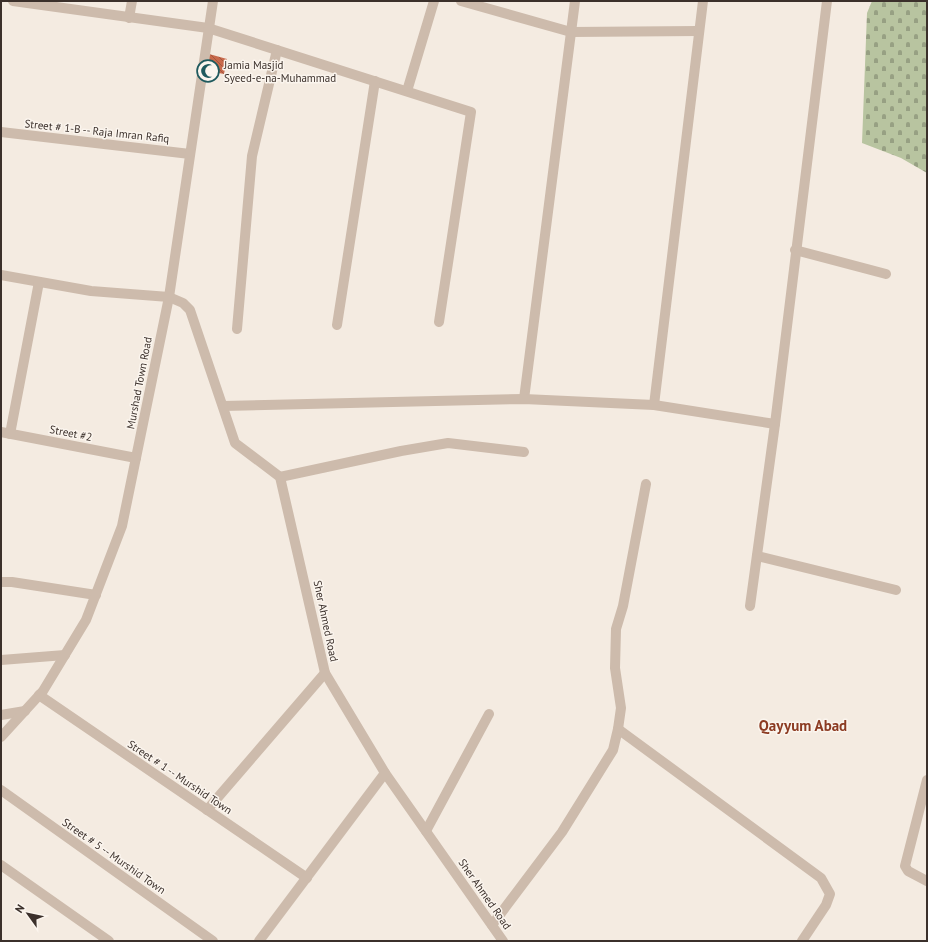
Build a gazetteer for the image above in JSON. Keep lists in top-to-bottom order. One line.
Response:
{"streets":{"street":["Street # 1-B -- Raja Imran Rafiq","Murshad Town Road","Street #2","Sher Ahmed Road","Street # 1 -- Murshid Town","Street # 5 -- Murshid Town"]},"crossings":[["Street # 1-B -- Raja Imran Rafiq","Murshad Town Road"],["Murshad Town Road","Street #2"],["Murshad Town Road","Street # 1 -- Murshid Town"]],"districts":["Qayyum Abad"],"places":{"mosque":["Jamia Masjid Syeed-e-na-Muhammad"]},"north":"top left"}
